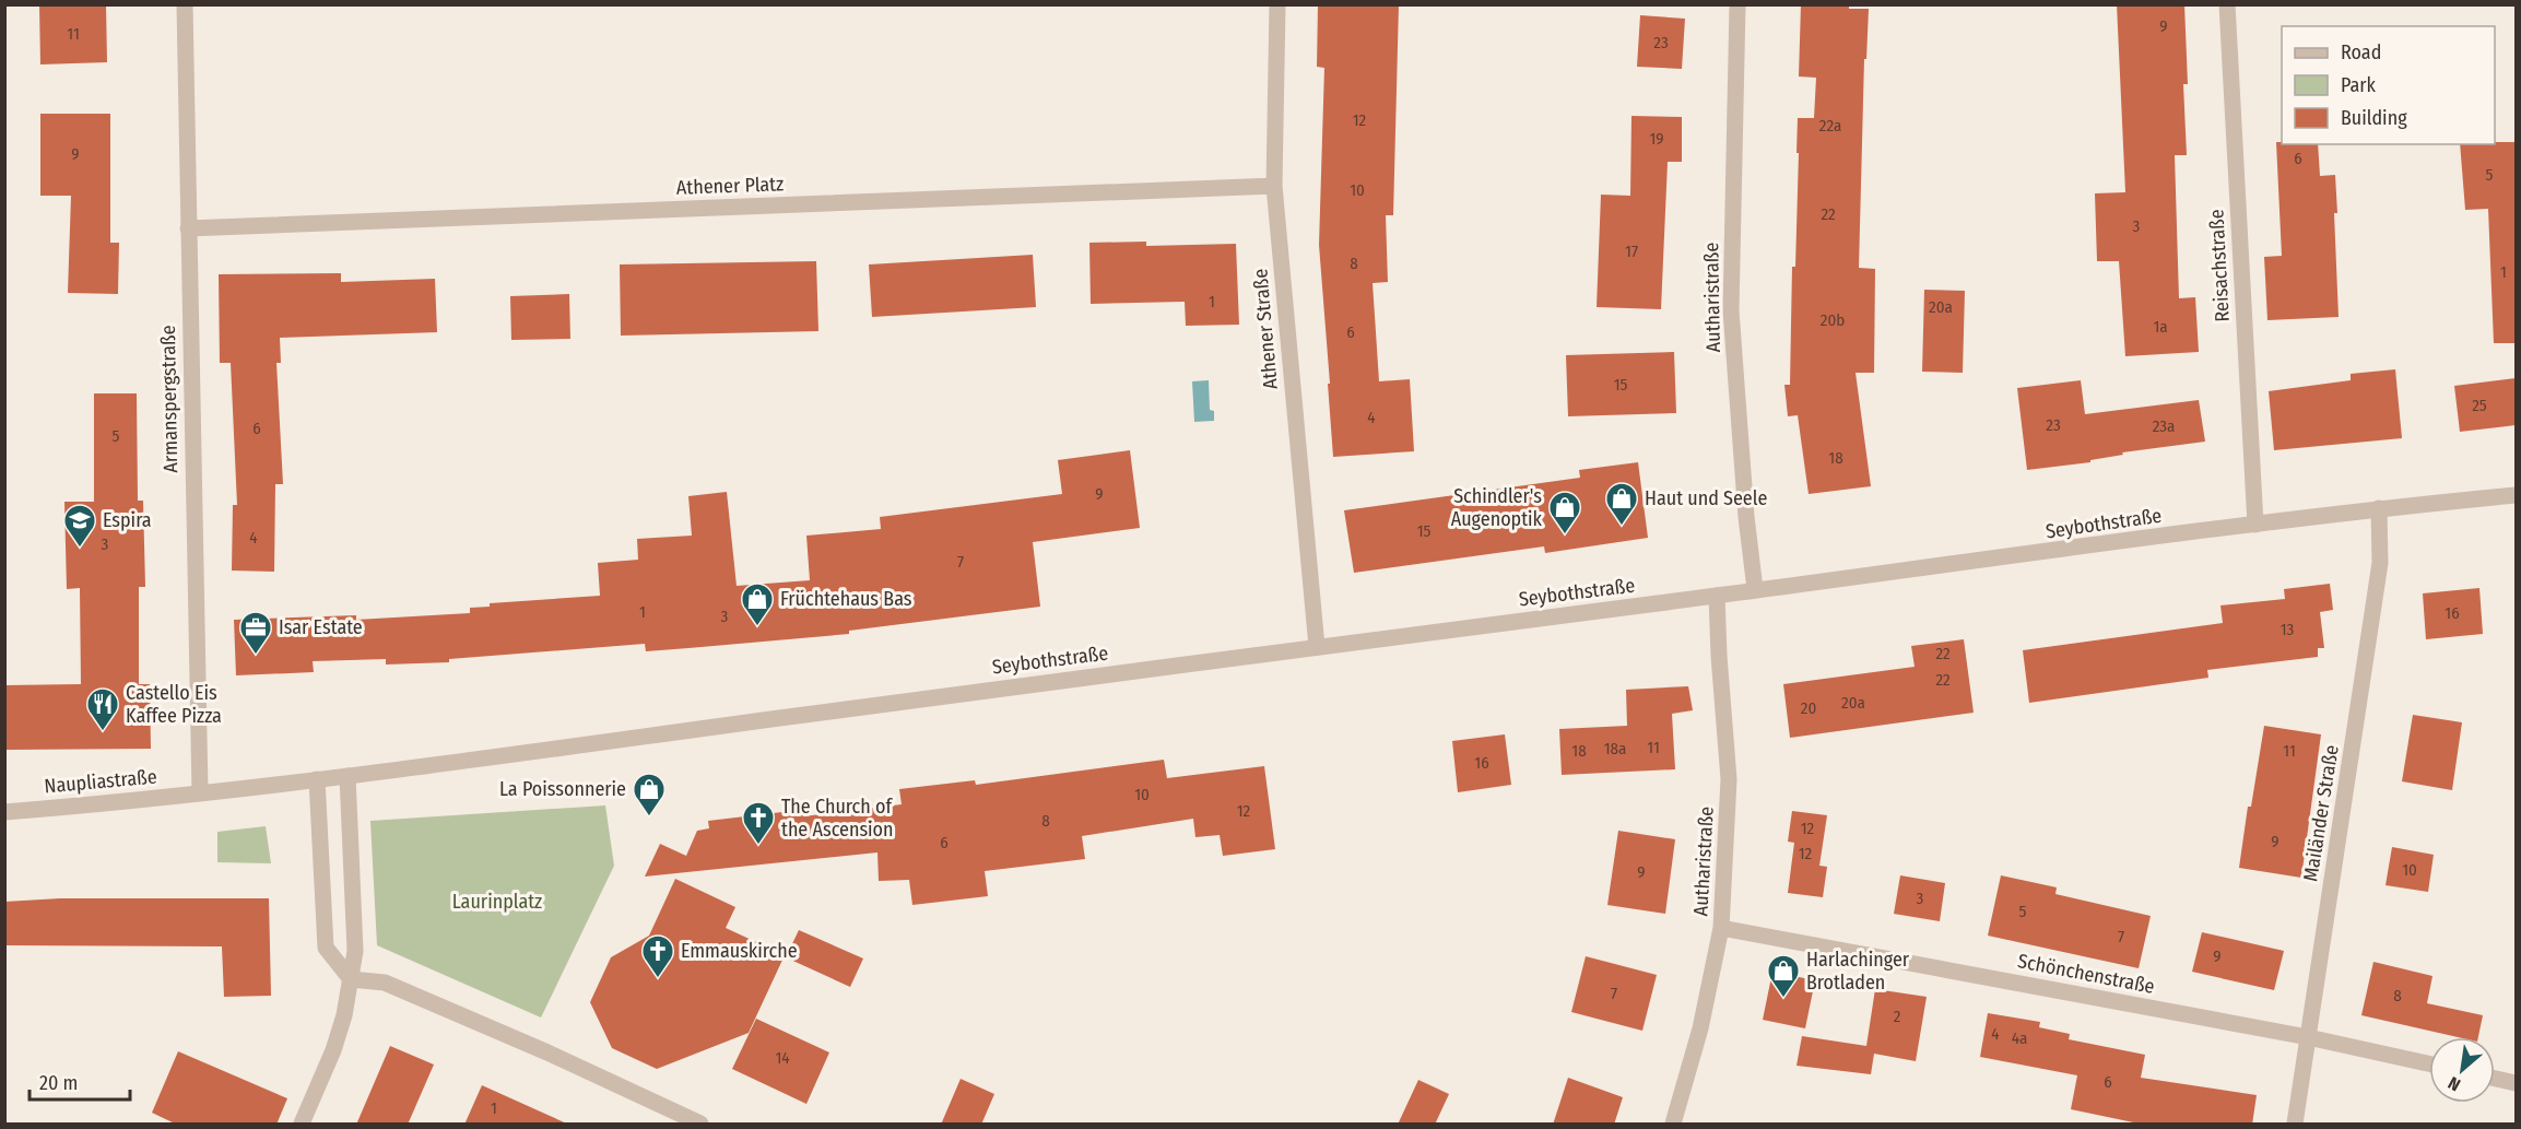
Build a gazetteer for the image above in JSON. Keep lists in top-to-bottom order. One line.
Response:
{"streets":{"street":["Athener Platz","Reisachstraße","Autharistraße","Athener Straße","Armanspergstraße","Seybothstraße","Naupliastraße","Mailänder Straße","Schönchenstraße"]},"crossings":[["Athener Platz","Athener Straße"],["Athener Platz","Armanspergstraße"],["Reisachstraße","Seybothstraße"],["Autharistraße","Seybothstraße"],["Autharistraße","Schönchenstraße"],["Athener Straße","Seybothstraße"],["Armanspergstraße","Naupliastraße"],["Seybothstraße","Mailänder Straße"],["Mailänder Straße","Schönchenstraße"]],"parks":["Laurinplatz"],"places":{"shop":["Haut und Seele","Schindler's Augenoptik","Früchtehaus Bas","La Poissonnerie","Harlachinger Brotladen"],"school or university":["Espira"],"office":["Isar Estate"],"restaurant":["Castello Eis Kaffee Pizza"],"church":["The Church of the Ascension","Emmauskirche"]},"house_numbers":["9","11","23","12","22a","19","9","6","5","10","22","3","17","8","1","1","20a","20b","1a","6","15","25","4","23","23a","6","5","18","9","15","4","3","7","1","16","3","13","22","22","20a","20","11","18a","18","11","16","10","12","8","12","9","6","12","10","9","3","5","7","9","7","8","2","4","4a","14","6","1"],"legend":["Road","Park","Building"],"scale_bar":"20 m","north":"bottom left"}
